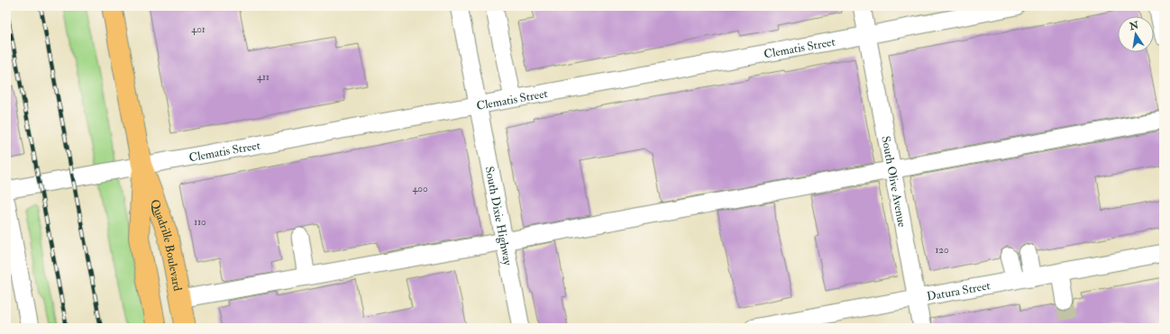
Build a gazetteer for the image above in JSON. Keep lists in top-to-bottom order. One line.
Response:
{"streets":{"main road":["Quadrille Boulevard"],"street":["Clematis Street","South Olive Avenue","South Dixie Highway","Datura Street"]},"crossings":[["Clematis Street","South Olive Avenue"],["Clematis Street","South Dixie Highway"],["Clematis Street","Quadrille Boulevard"],["South Olive Avenue","Datura Street"]],"house_numbers":["401","411","400","110","120"],"north":"top"}
